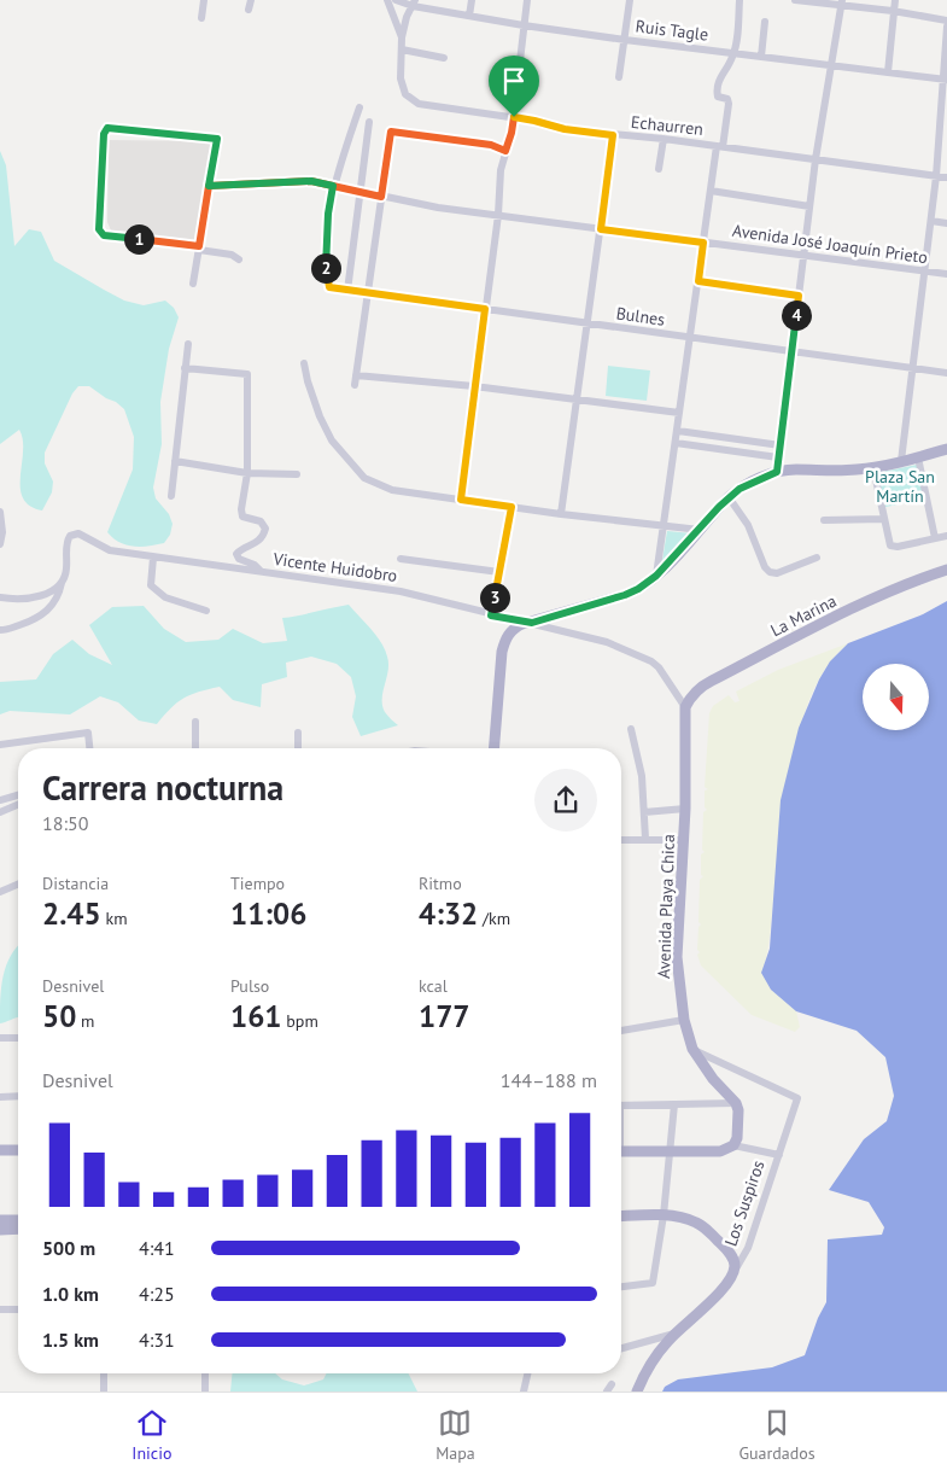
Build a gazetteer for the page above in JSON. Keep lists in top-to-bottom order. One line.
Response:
{"streets":{"main road":["La Marina","Avenida Playa Chica","Los Suspiros"],"street":["Ruis Tagle","Echaurren","Avenida José Joaquín Prieto","Bulnes","Vicente Huidobro"]},"crossings":[["Avenida José Joaquín Prieto","Bulnes"],["Vicente Huidobro","La Marina"],["Vicente Huidobro","Avenida Playa Chica"],["La Marina","Avenida Playa Chica"],["Avenida Playa Chica","Los Suspiros"]],"parks":["Plaza San Martín"],"north":"bottom","page":{"pins":["1","2","4","3"],"heading":["Carrera nocturna","18:50"],"stats":[["Distancia","2.45 km"],["Tiempo","11:06"],["Ritmo","4:32 /km"],["Desnivel","50 m"],["Pulso","161 bpm"],["kcal","177"]],"chart":["Desnivel","144–188 m"],"list":[{"name":"500 m","note":"4:41"},{"name":"1.0 km","note":"4:25"},{"name":"1.5 km","note":"4:31"}],"tabs":["Inicio","Mapa","Guardados"]}}
